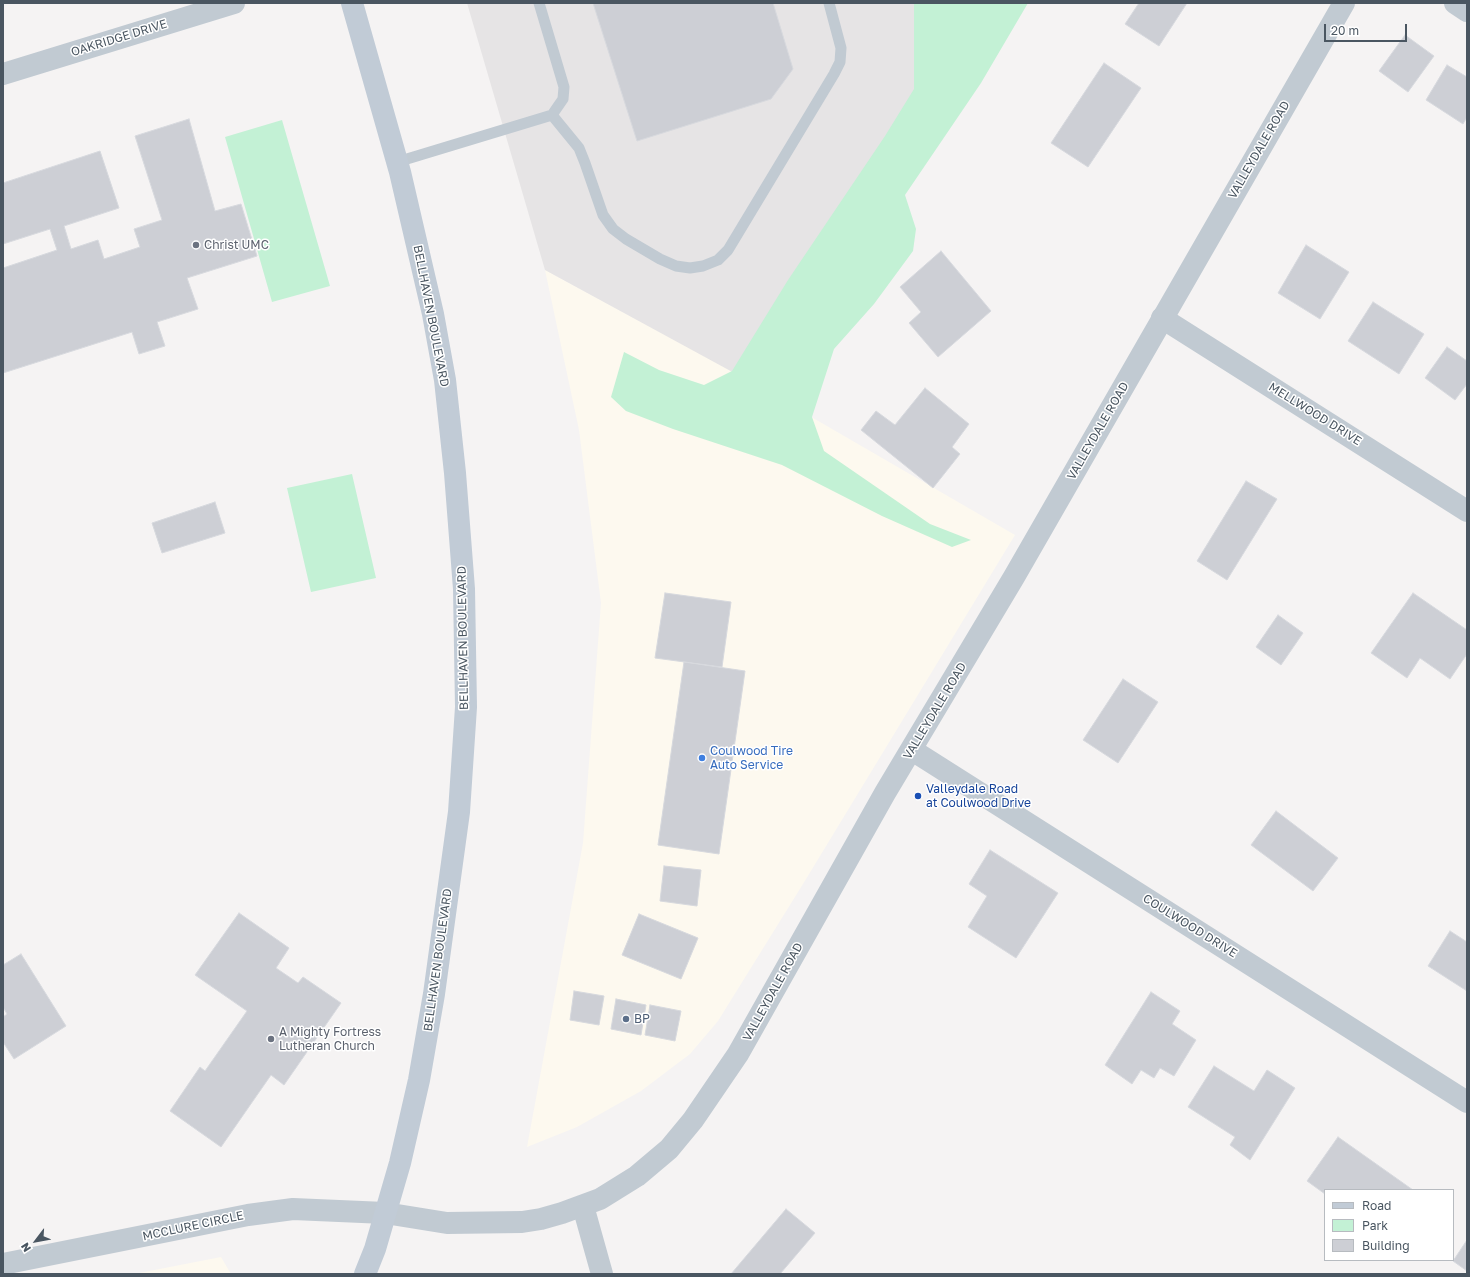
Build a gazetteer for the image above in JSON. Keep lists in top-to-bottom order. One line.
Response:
{"streets":{"main road":["BELLHAVEN BOULEVARD"],"street":["OAKRIDGE DRIVE","VALLEYDALE ROAD","MELLWOOD DRIVE","COULWOOD DRIVE","MCCLURE CIRCLE"]},"crossings":[["VALLEYDALE ROAD","BELLHAVEN BOULEVARD"],["VALLEYDALE ROAD","MELLWOOD DRIVE"],["VALLEYDALE ROAD","COULWOOD DRIVE"],["VALLEYDALE ROAD","MCCLURE CIRCLE"],["BELLHAVEN BOULEVARD","MCCLURE CIRCLE"]],"places":["Christ UMC","Coulwood Tire Auto Service","Valleydale Road at Coulwood Drive","BP","A Mighty Fortress Lutheran Church"],"legend":["Road","Park","Building"],"scale_bar":"20 m","north":"bottom left"}
